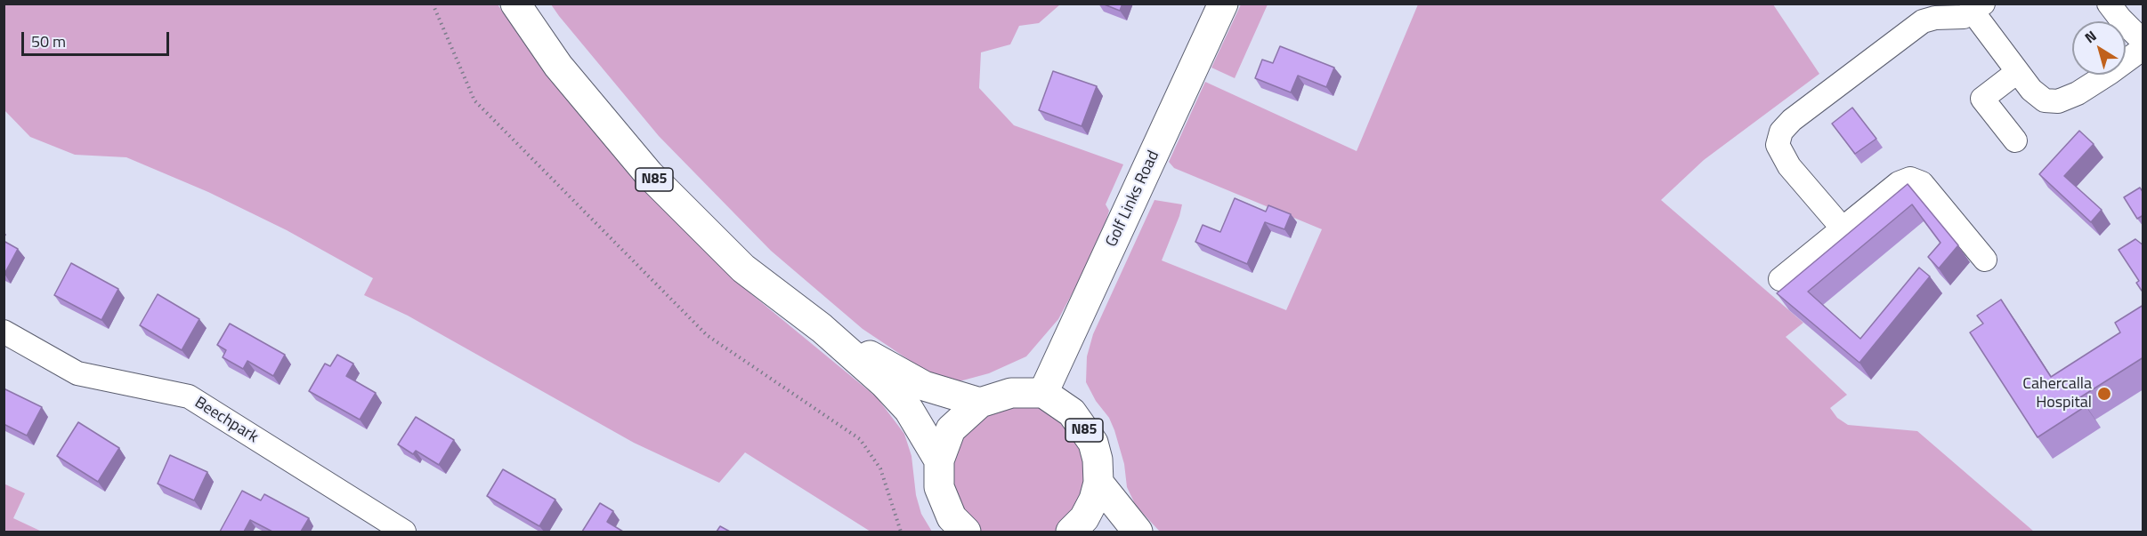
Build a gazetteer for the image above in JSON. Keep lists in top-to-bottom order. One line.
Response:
{"streets":{"main road":["N85","Golf Links Road"],"street":["Beechpark"]},"crossings":[["N85","Golf Links Road"]],"places":["Cahercalla Hospital"],"scale_bar":"50 m","north":"top left"}
